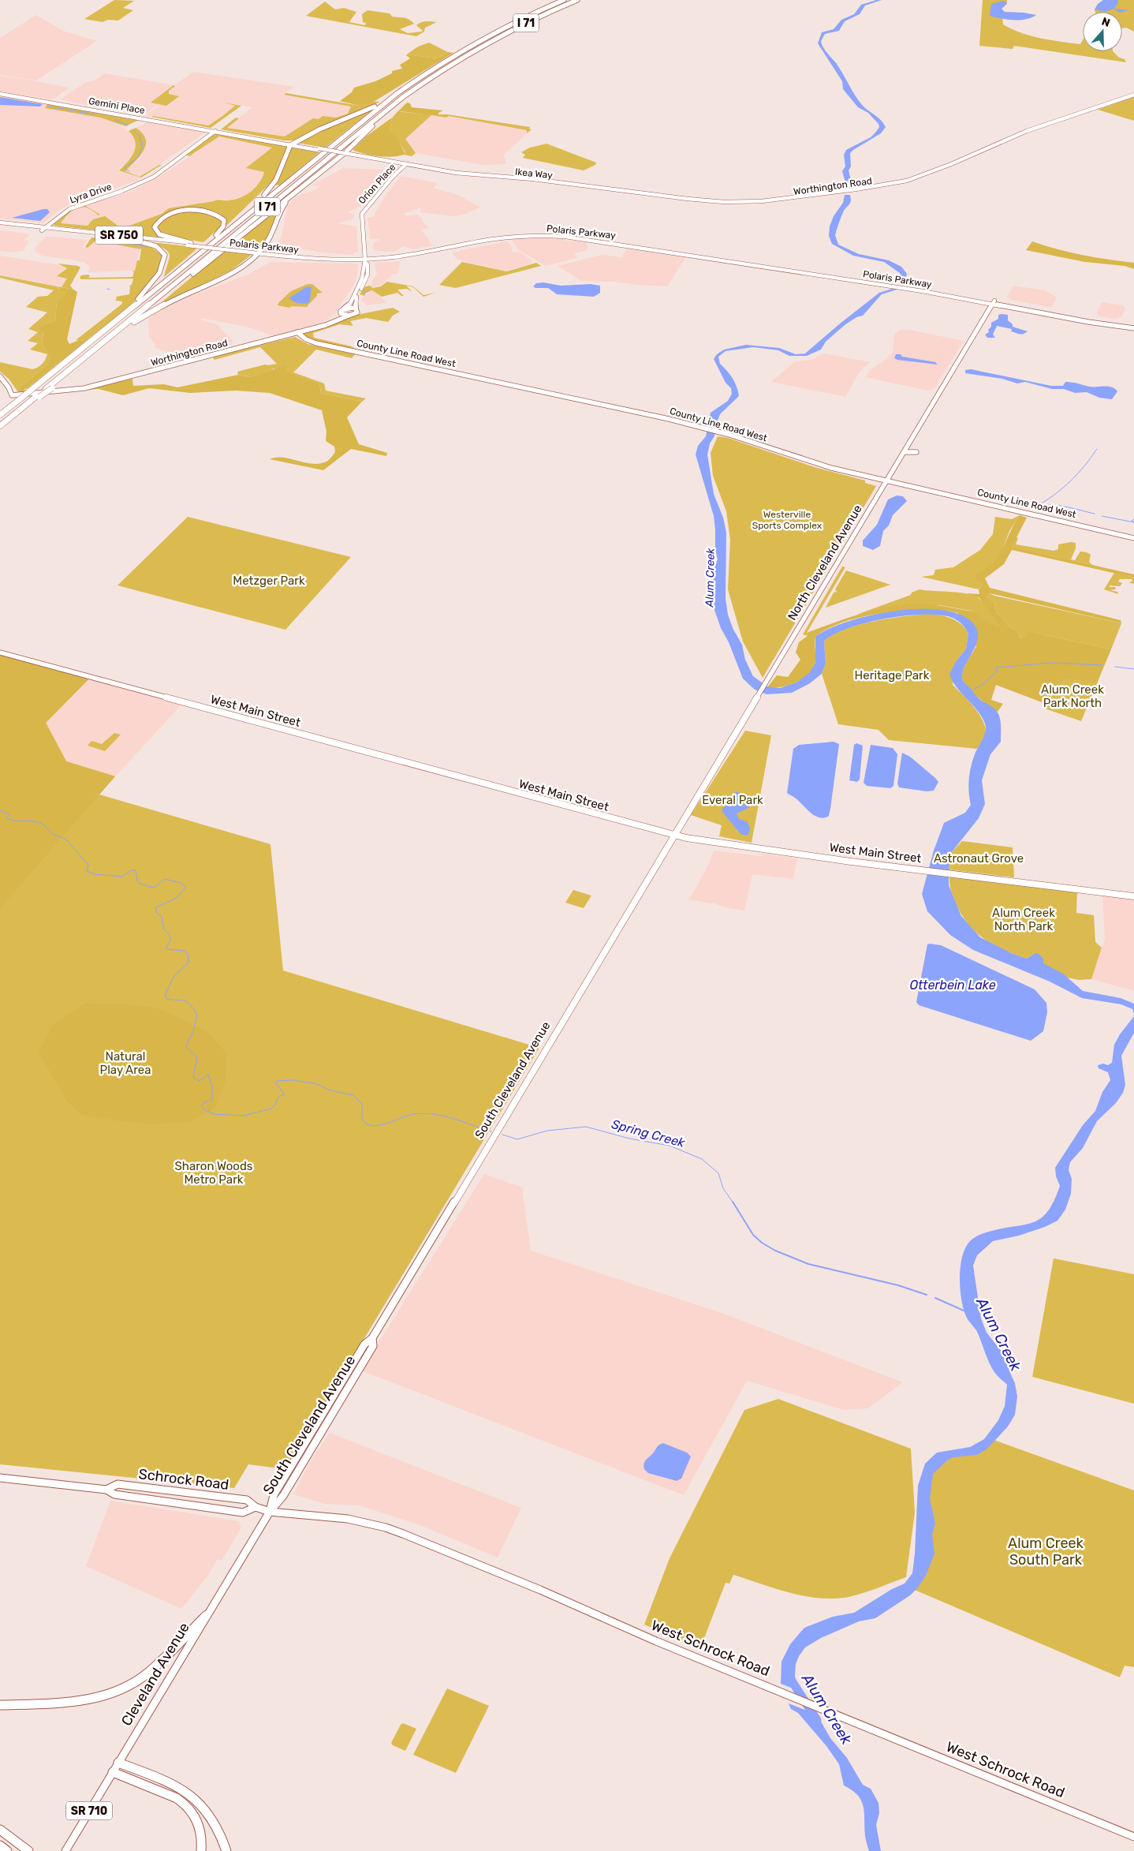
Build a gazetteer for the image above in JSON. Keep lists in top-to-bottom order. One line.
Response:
{"streets":{"highway":["I 71"],"main road":["Gemini Place","Ikea Way","Orion Place","Worthington Road","Lyra Drive","Polaris Parkway","SR 750","County Line Road West","North Cleveland Avenue","West Main Street","South Cleveland Avenue","Schrock Road","West Schrock Road","Cleveland Avenue","SR 710"]},"crossings":[["Gemini Place","Ikea Way"],["Gemini Place","Lyra Drive"],["Ikea Way","Orion Place"],["Ikea Way","Worthington Road"],["Orion Place","Worthington Road"],["Orion Place","Polaris Parkway"],["Worthington Road","County Line Road West"],["Lyra Drive","Polaris Parkway"],["Polaris Parkway","North Cleveland Avenue"],["County Line Road West","North Cleveland Avenue"],["North Cleveland Avenue","West Main Street"],["North Cleveland Avenue","South Cleveland Avenue"],["West Main Street","South Cleveland Avenue"],["South Cleveland Avenue","Schrock Road"],["South Cleveland Avenue","West Schrock Road"],["South Cleveland Avenue","Cleveland Avenue"],["Schrock Road","West Schrock Road"],["Schrock Road","Cleveland Avenue"],["West Schrock Road","Cleveland Avenue"]],"water":["Alum Creek","Otterbein Lake","Spring Creek"],"parks":["Westerville Sports Complex","Metzger Park","Heritage Park","Alum Creek Park North","Everal Park","Astronaut Grove","Alum Creek North Park","Natural Play Area","Sharon Woods Metro Park","Alum Creek South Park"],"north":"top"}
